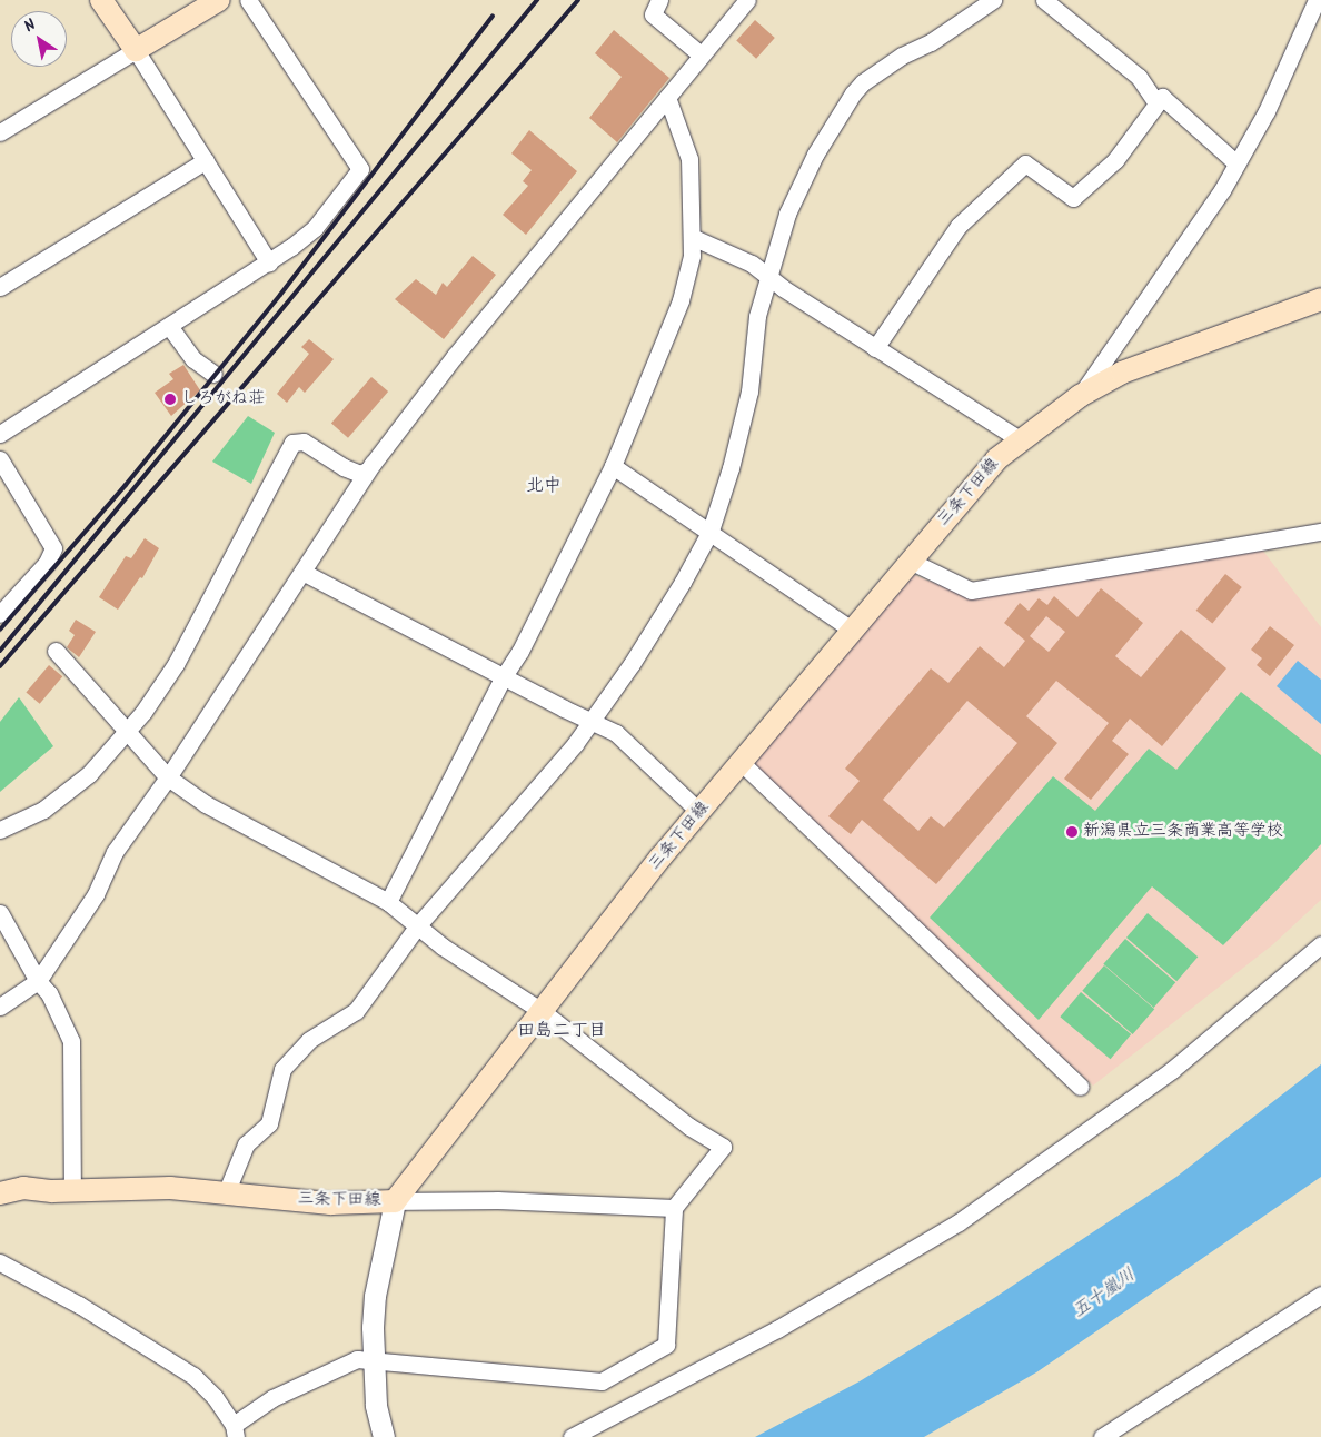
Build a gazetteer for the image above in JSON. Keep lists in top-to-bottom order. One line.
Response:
{"streets":{"main road":["三条下田線"]},"districts":["北中","田島二丁目"],"water":["五十嵐川"],"places":["しろがね荘","新潟県立三条商業高等学校"],"north":"top left"}
